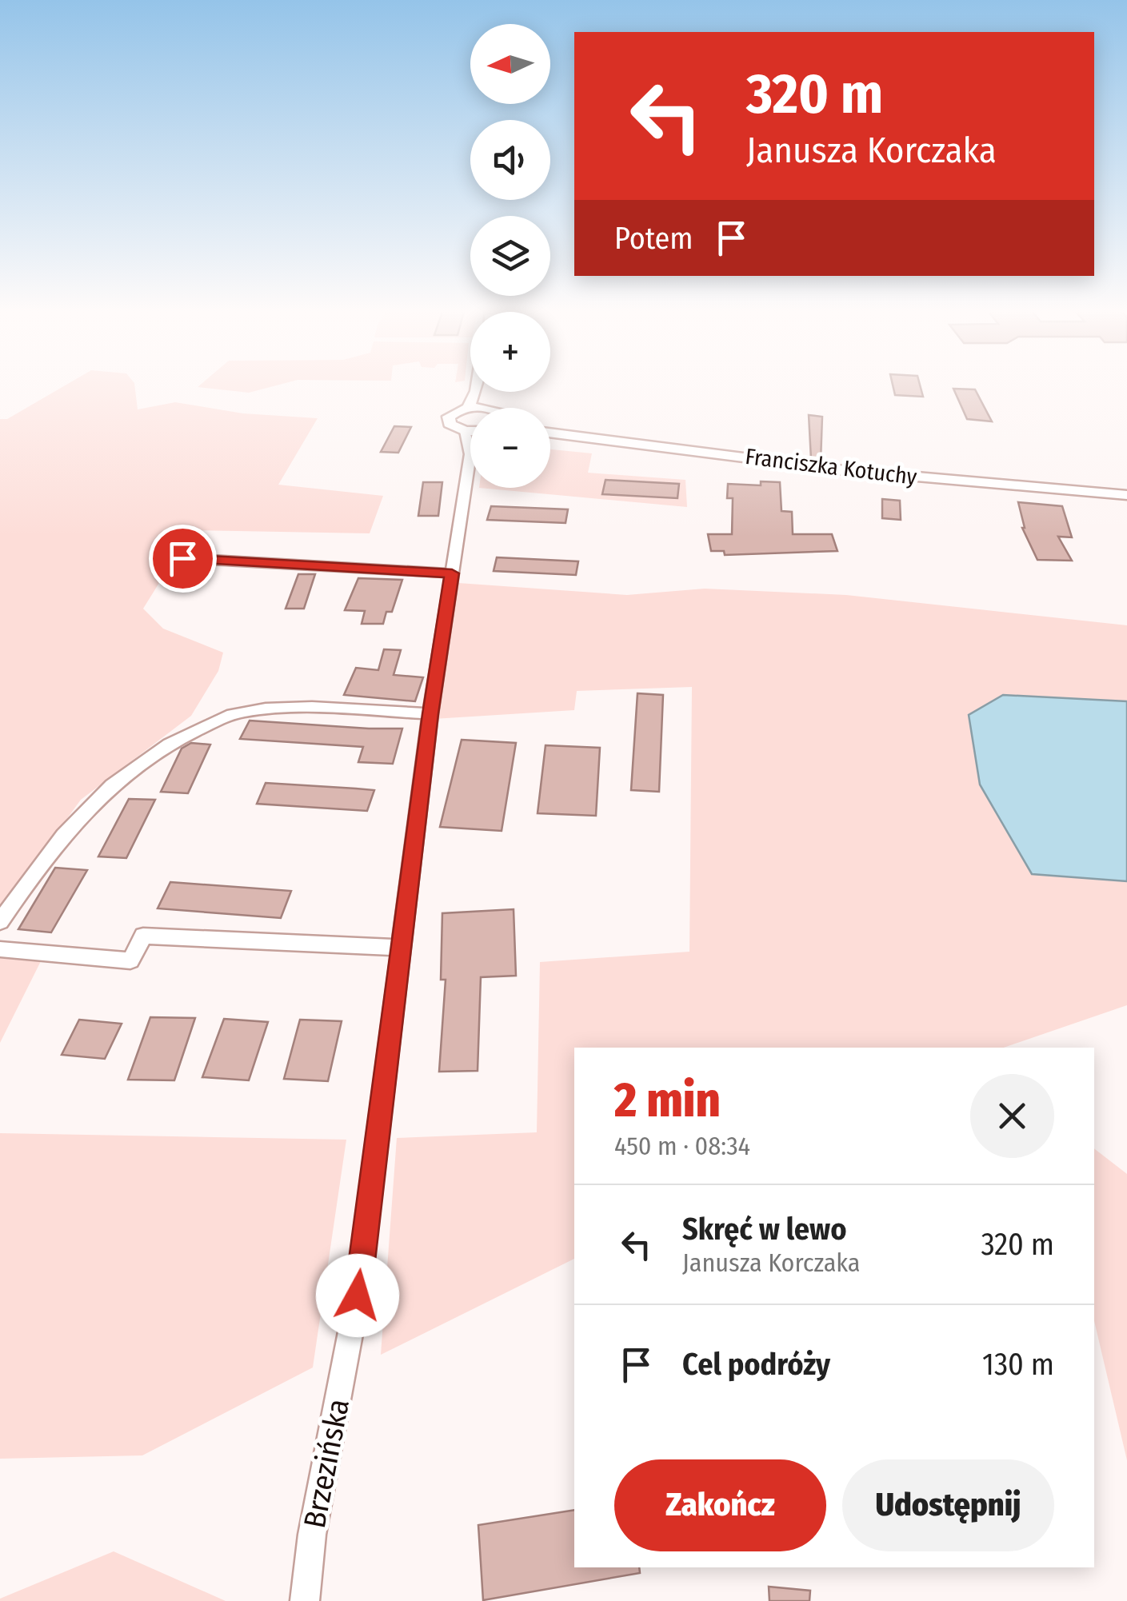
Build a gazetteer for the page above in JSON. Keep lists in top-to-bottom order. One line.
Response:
{"streets":{"street":["Franciszka Kotuchy","Brzezińska"]},"north":"left","page":{"map_buttons":["+","−"],"turn":["320 m","Janusza Korczaka"],"then":"Potem","heading":["2 min","450 m · 08:34"],"list":[{"name":"Skręć w lewo","note":"Janusza Korczaka","value":"320 m"},{"name":"Cel podróży","value":"130 m"}],"buttons":["Zakończ","Udostępnij"]}}
